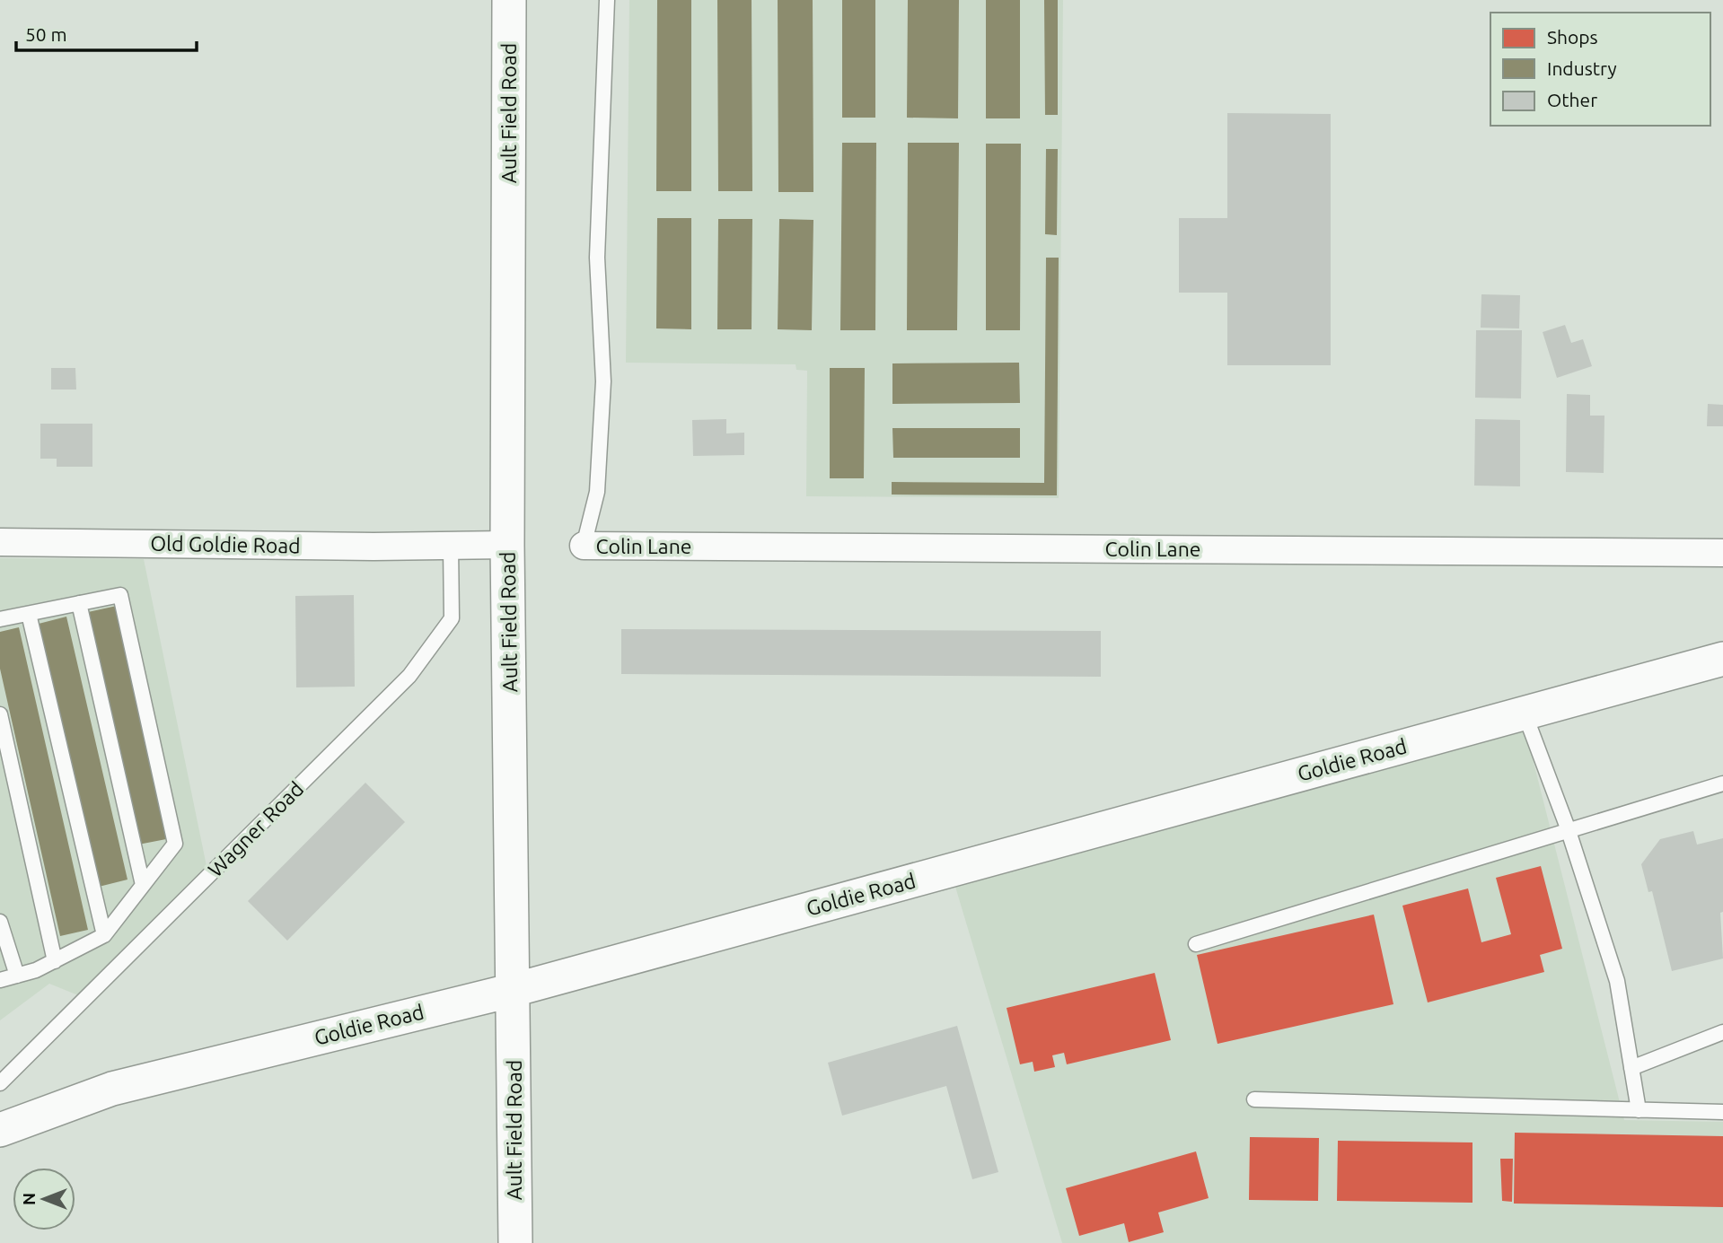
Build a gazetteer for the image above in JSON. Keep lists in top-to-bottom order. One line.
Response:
{"streets":{"street":["Ault Field Road","Old Goldie Road","Colin Lane","Goldie Road"],"lane":["Wagner Road"]},"crossings":[["Ault Field Road","Goldie Road"],["Old Goldie Road","Wagner Road"]],"legend":["Shops","Industry","Other"],"scale_bar":"50 m","north":"left"}
